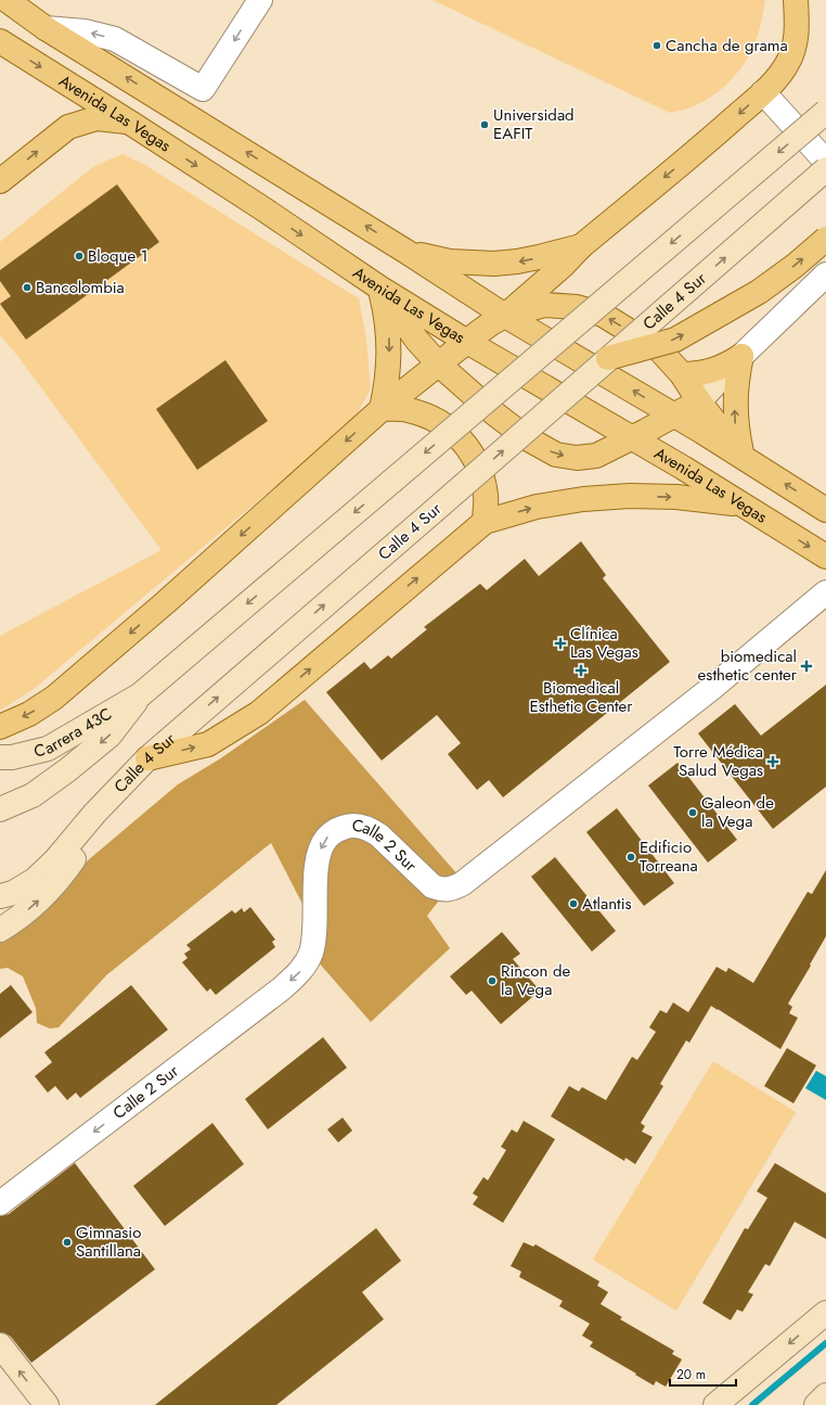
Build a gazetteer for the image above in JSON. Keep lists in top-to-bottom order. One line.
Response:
{"streets":{"main road":["Avenida Las Vegas","Calle 4 Sur","Carrera 43C"],"street":["Calle 2 Sur"]},"one_way":["Calle 2 Sur"],"places":{"other":["Cancha de grama","Universidad EAFIT","Bloque 1","Bancolombia","Galeon de la Vega","Edificio Torreana","Atlantis","Rincon de la Vega","Gimnasio Santillana"],"health":["Clínica Las Vegas","biomedical esthetic center","Biomedical Esthetic Center","Torre Médica Salud Vegas"]},"scale_bar":"20 m"}
